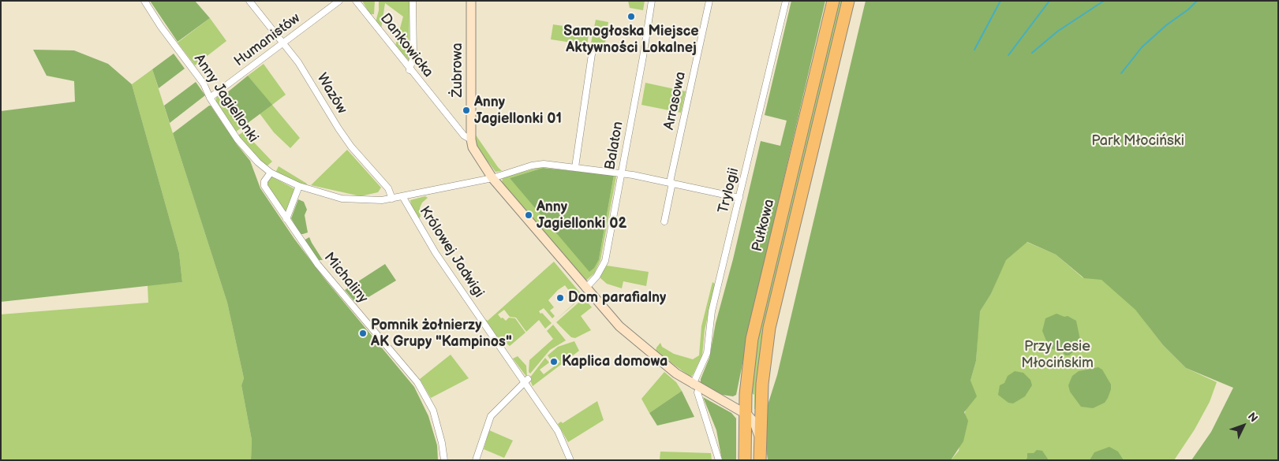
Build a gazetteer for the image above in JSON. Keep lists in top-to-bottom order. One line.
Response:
{"streets":{"highway":["Pułkowa"],"street":["Humanistów","Dankowicka","Żubrowa","Wazów","Anny Jagiellonki","Arrasowa","Balaton","Trylogii","Królowej Jadwigi","Michaliny"]},"crossings":[["Humanistów","Wazów"],["Humanistów","Anny Jagiellonki"],["Dankowicka","Żubrowa"],["Wazów","Anny Jagiellonki"],["Anny Jagiellonki","Arrasowa"],["Anny Jagiellonki","Balaton"],["Anny Jagiellonki","Trylogii"],["Anny Jagiellonki","Królowej Jadwigi"],["Anny Jagiellonki","Michaliny"]],"parks":["Park Młociński","Przy Lesie Młocińskim"],"places":["Samogłoska Miejsce Aktywności Lokalnej","Anny Jagiellonki 01","Anny Jagiellonki 02","Dom parafialny","Pomnik żołnierzy AK Grupy \"Kampinos\"","Kaplica domowa"],"north":"top right"}
